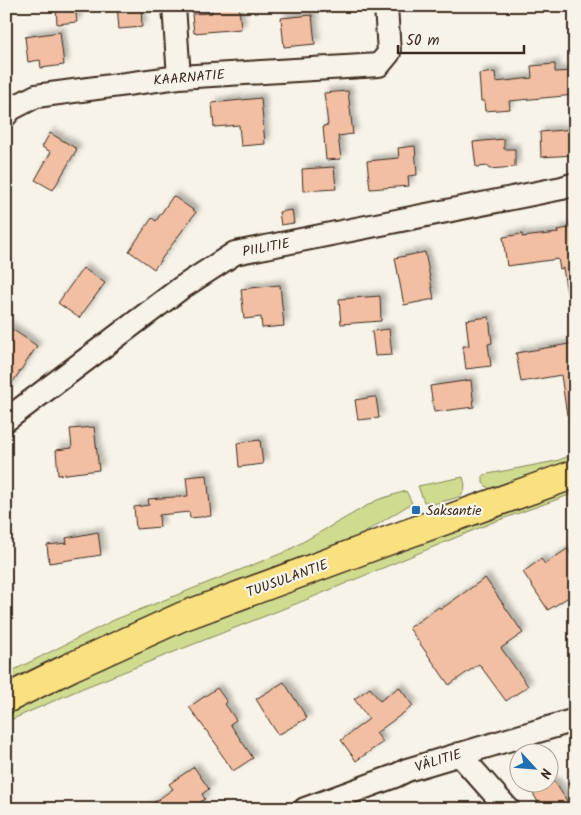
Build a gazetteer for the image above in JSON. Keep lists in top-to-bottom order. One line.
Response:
{"streets":{"main road":["TUUSULANTIE"],"street":["KAARNATIE","PIILITIE","VÄLITIE"]},"places":{"transit":["Saksantie"]},"scale_bar":"50 m","north":"bottom right"}
